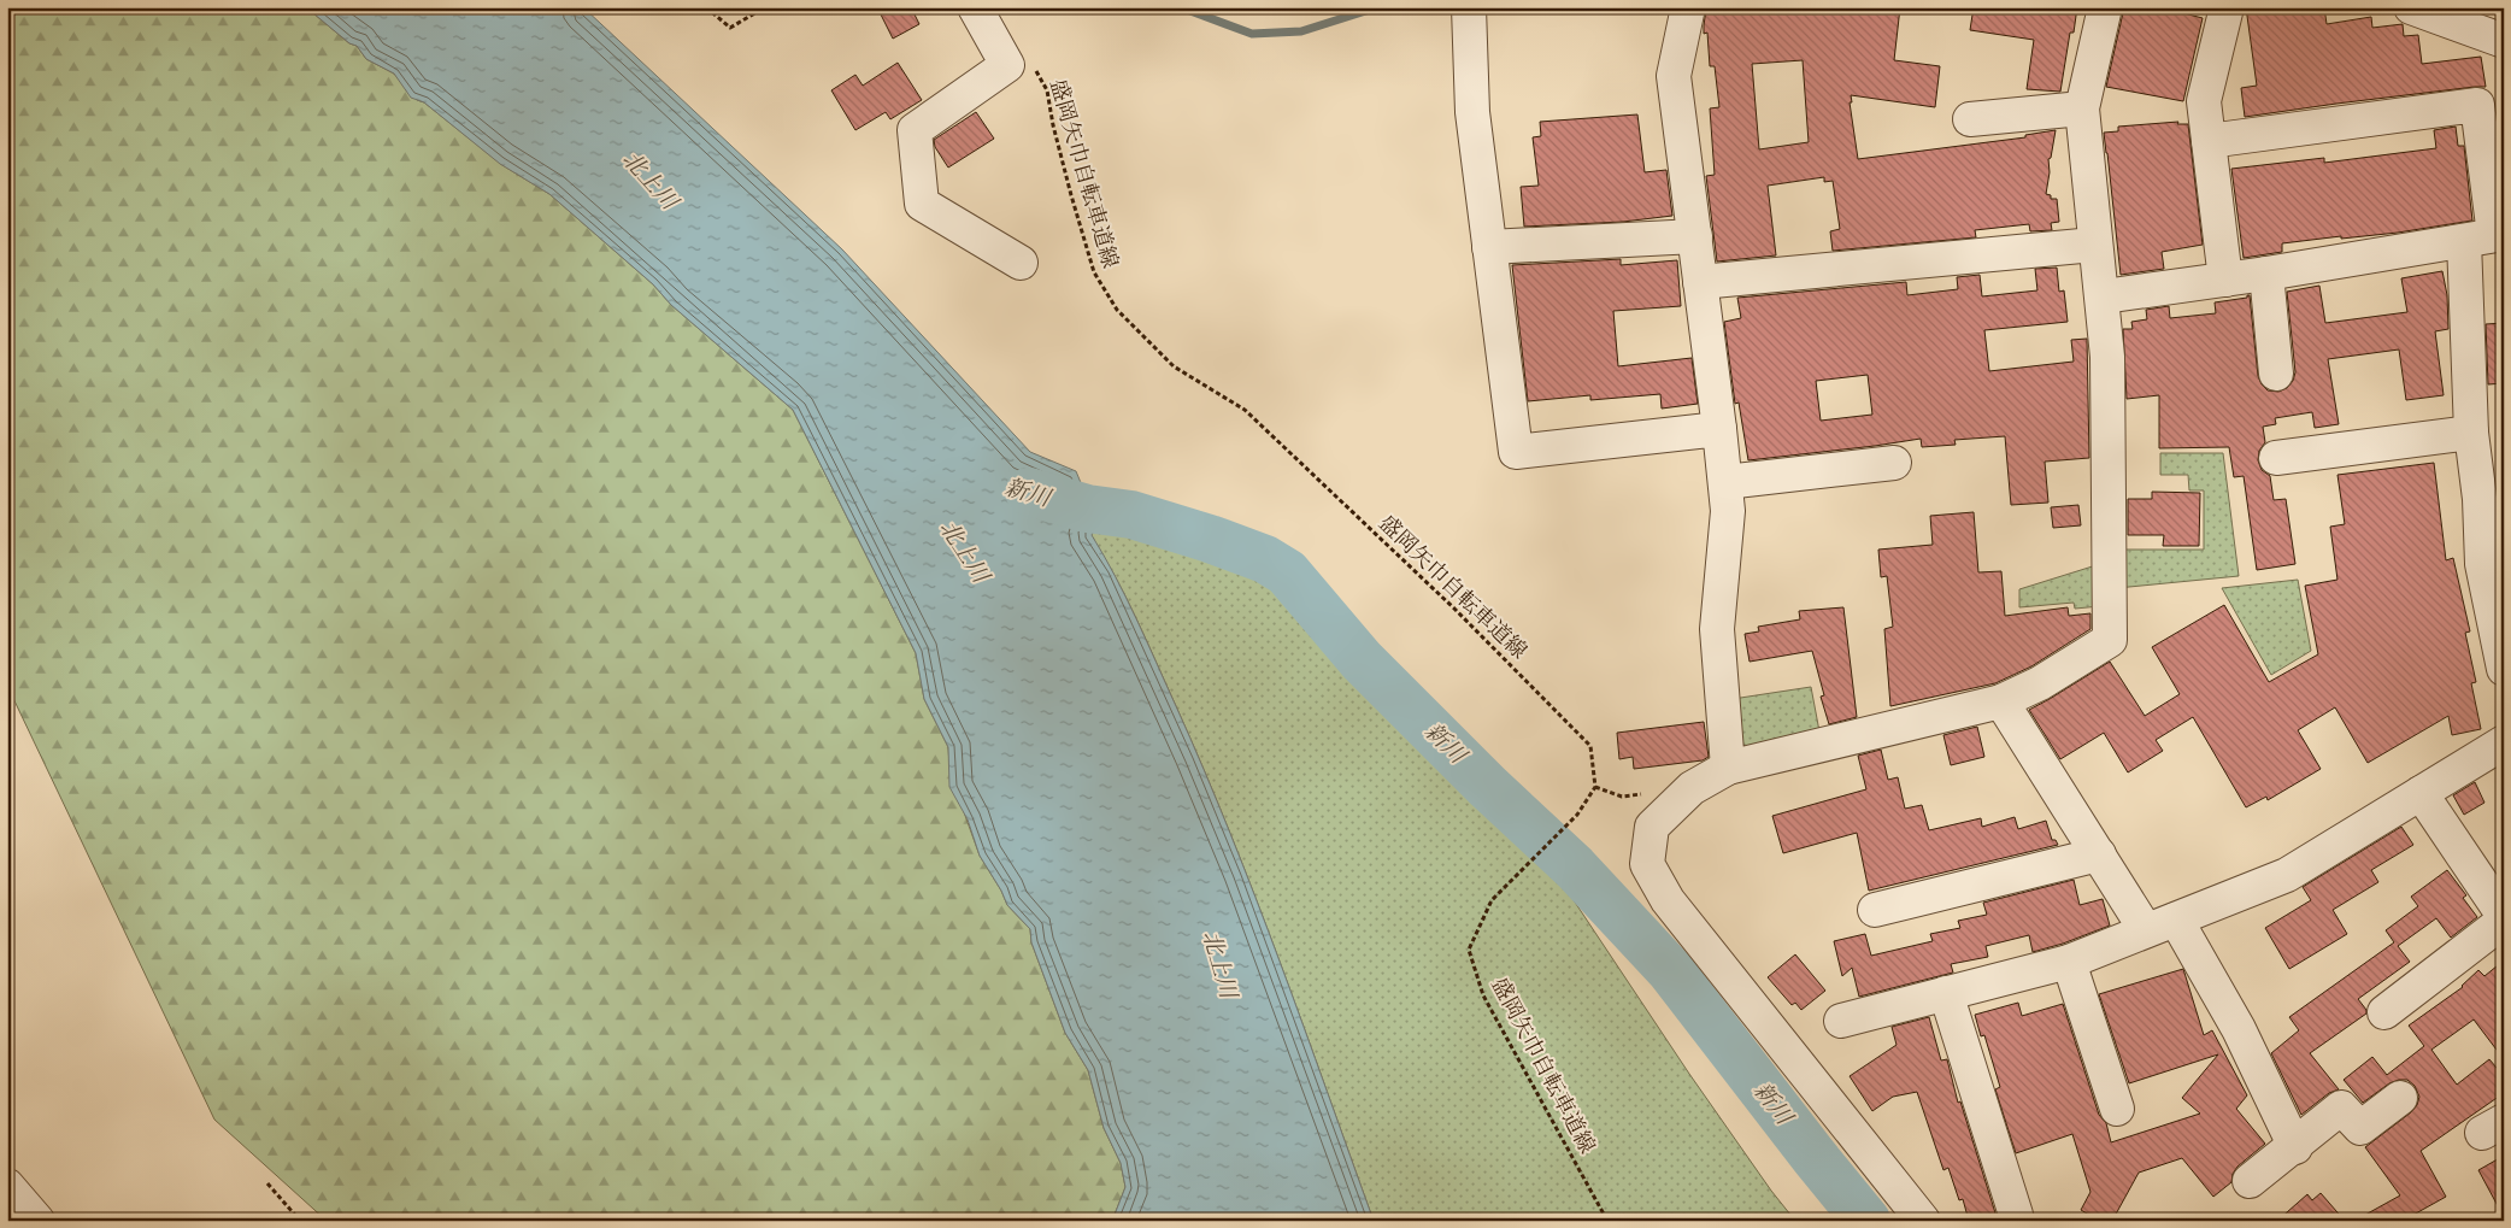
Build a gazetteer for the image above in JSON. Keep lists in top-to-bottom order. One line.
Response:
{"streets":{"path":["盛岡矢巾自転車道線"]},"water":["北上川","新川"]}
